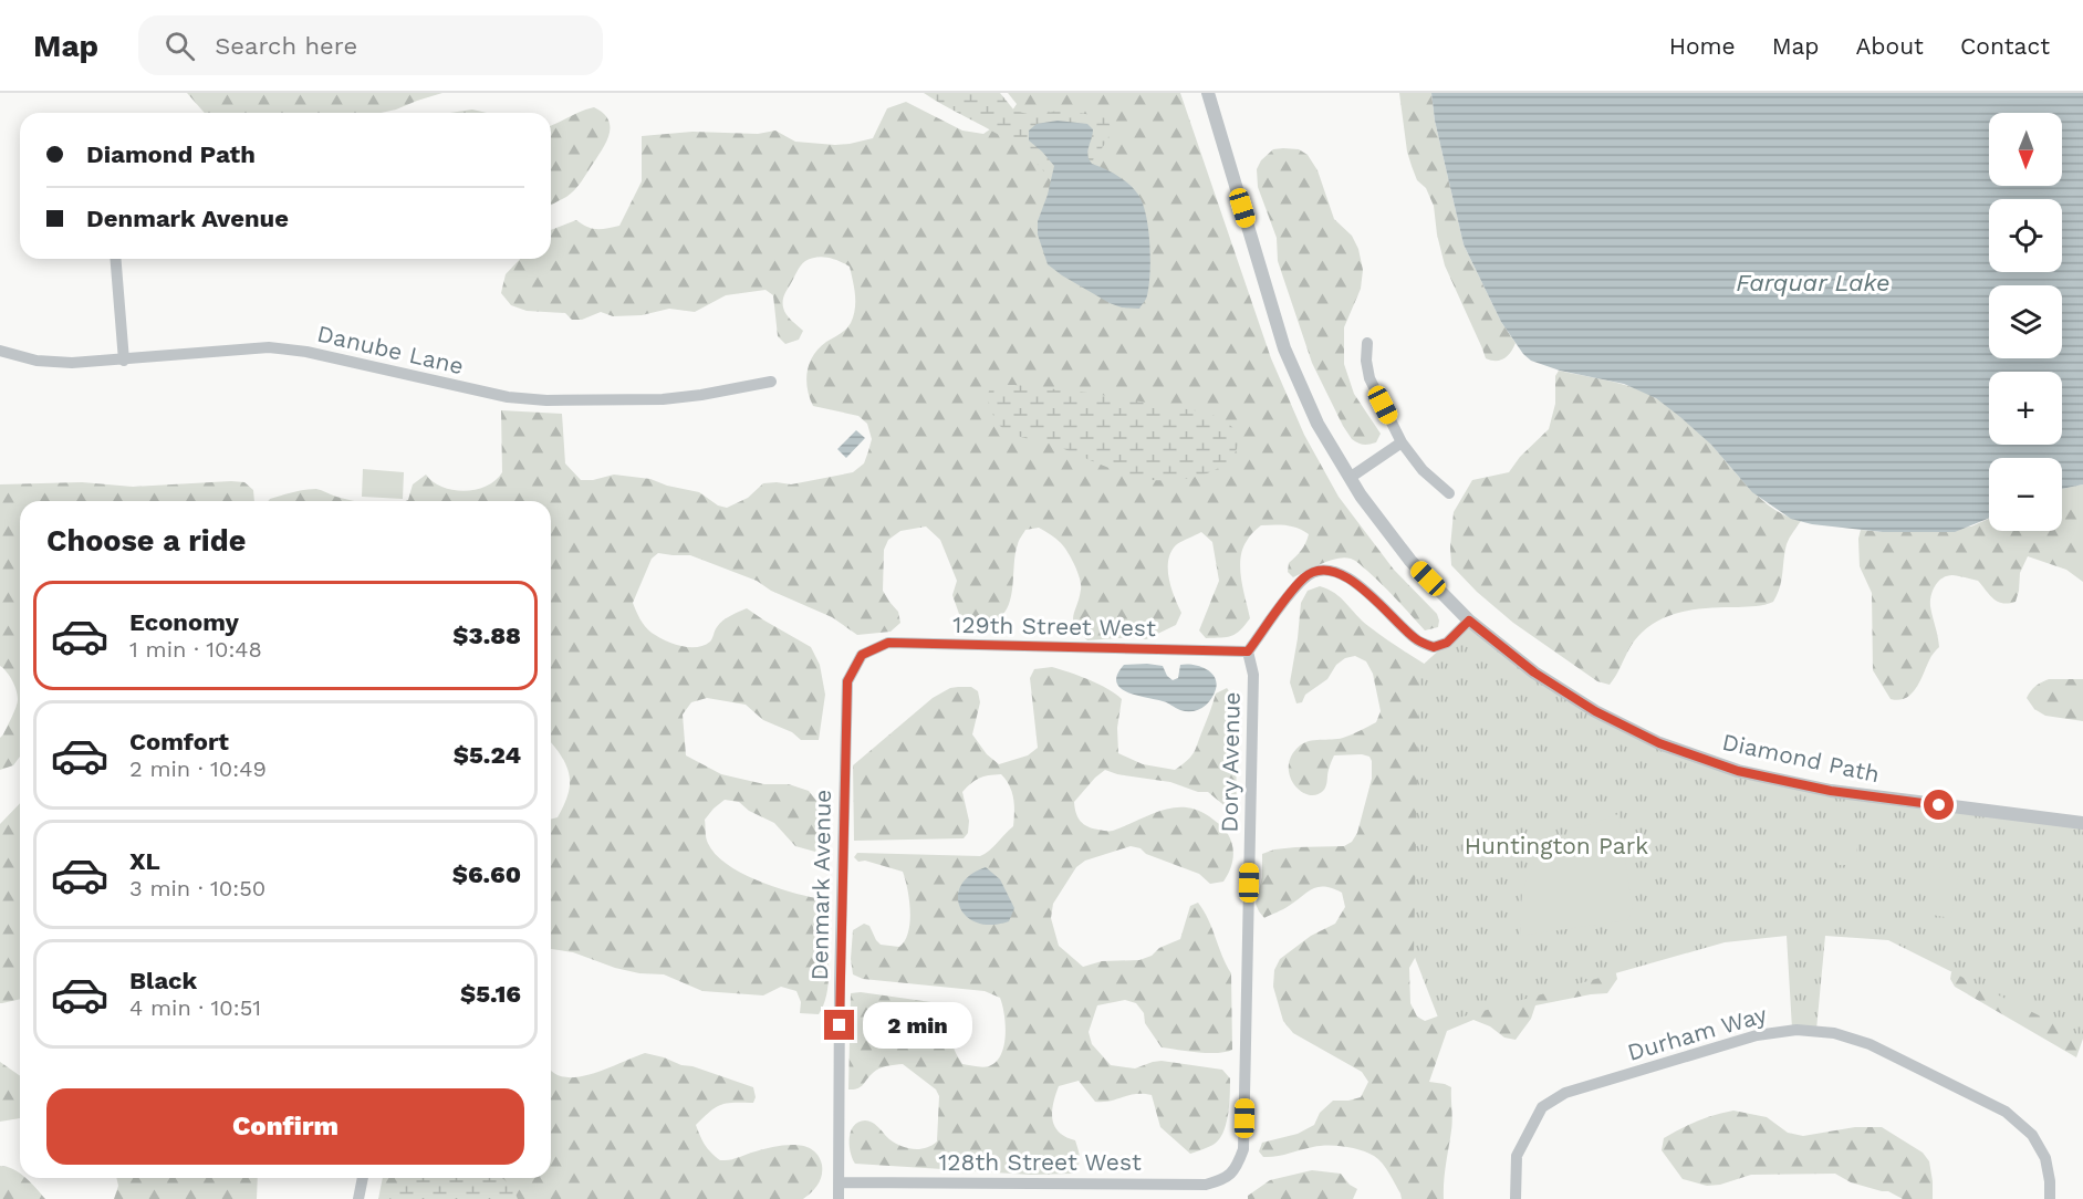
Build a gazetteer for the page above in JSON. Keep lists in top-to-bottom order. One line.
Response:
{"streets":{"street":["Danube Lane","129th Street West","Diamond Path","Dory Avenue","Denmark Avenue","Durham Way","128th Street West"]},"crossings":[["129th Street West","Dory Avenue"],["129th Street West","Denmark Avenue"],["Dory Avenue","128th Street West"],["Denmark Avenue","128th Street West"]],"water":["Farquar Lake"],"parks":["Huntington Park"],"north":"bottom","page":{"header":"Map","search":"Search here","nav":["Home","Map","About","Contact"],"map_buttons":["+","−"],"banner":["Diamond Path","Denmark Avenue"],"heading":"Choose a ride","list":[{"name":"Economy","note":"1 min · 10:48","value":"$3.88"},{"name":"Comfort","note":"2 min · 10:49","value":"$5.24"},{"name":"XL","note":"3 min · 10:50","value":"$6.60"},{"name":"Black","note":"4 min · 10:51","value":"$5.16"}],"bubble":"2 min","buttons":"Confirm"}}
